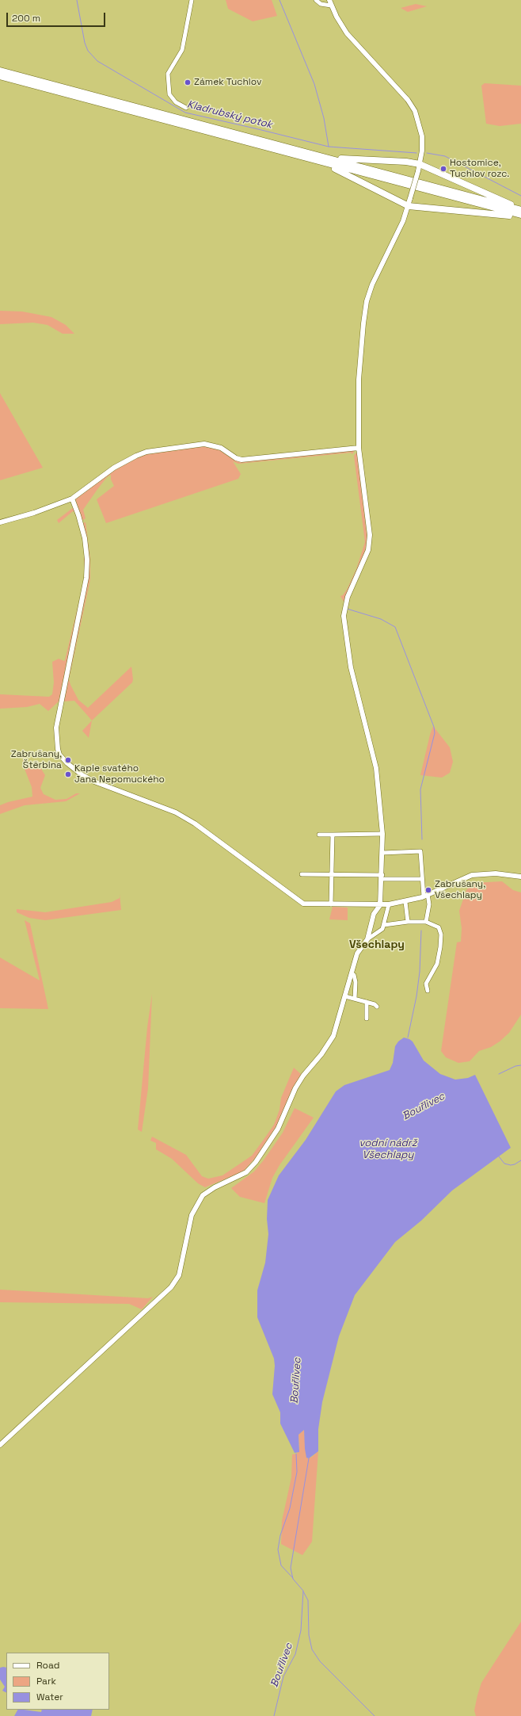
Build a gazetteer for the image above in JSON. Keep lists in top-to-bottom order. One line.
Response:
{"districts":["Všechlapy"],"water":["Kladrubský potok","Bouřlivec","vodní nádrž Všechlapy"],"places":["Zámek Tuchlov","Hostomice, Tuchlov rozc.","Zabrušany, Štěrbina","Kaple svatého Jana Nepomuckého","Zabrušany, Všechlapy"],"legend":["Road","Park","Water"],"scale_bar":"200 m"}
